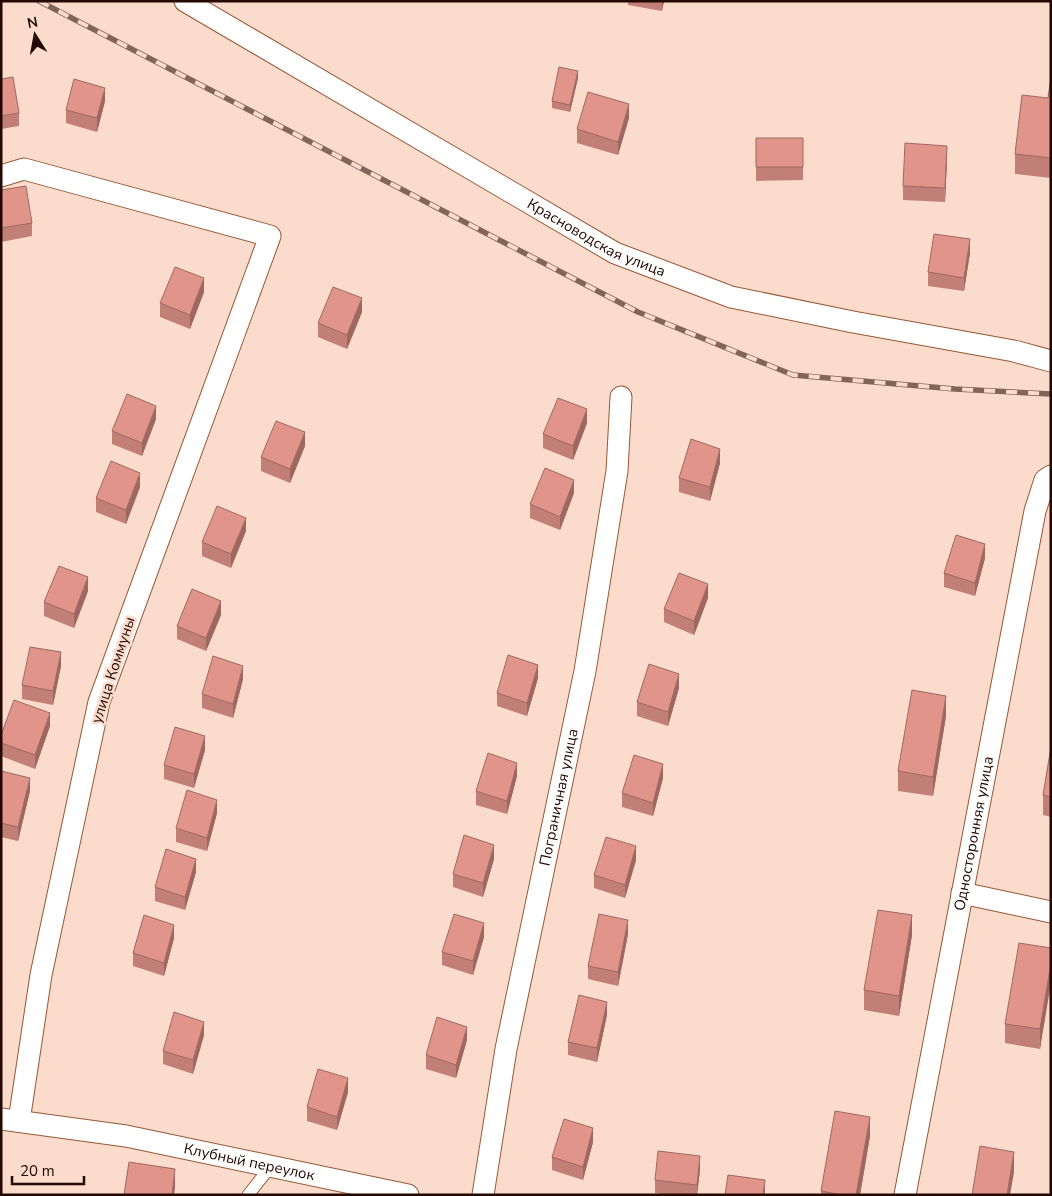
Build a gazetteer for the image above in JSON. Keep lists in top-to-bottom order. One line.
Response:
{"streets":{"street":["Красноводская улица","улица Коммуны","Пограничная улица","Односторонняя улица","Клубный переулок"]},"crossings":[["улица Коммуны","Клубный переулок"]],"scale_bar":"20 m","north":"top"}
